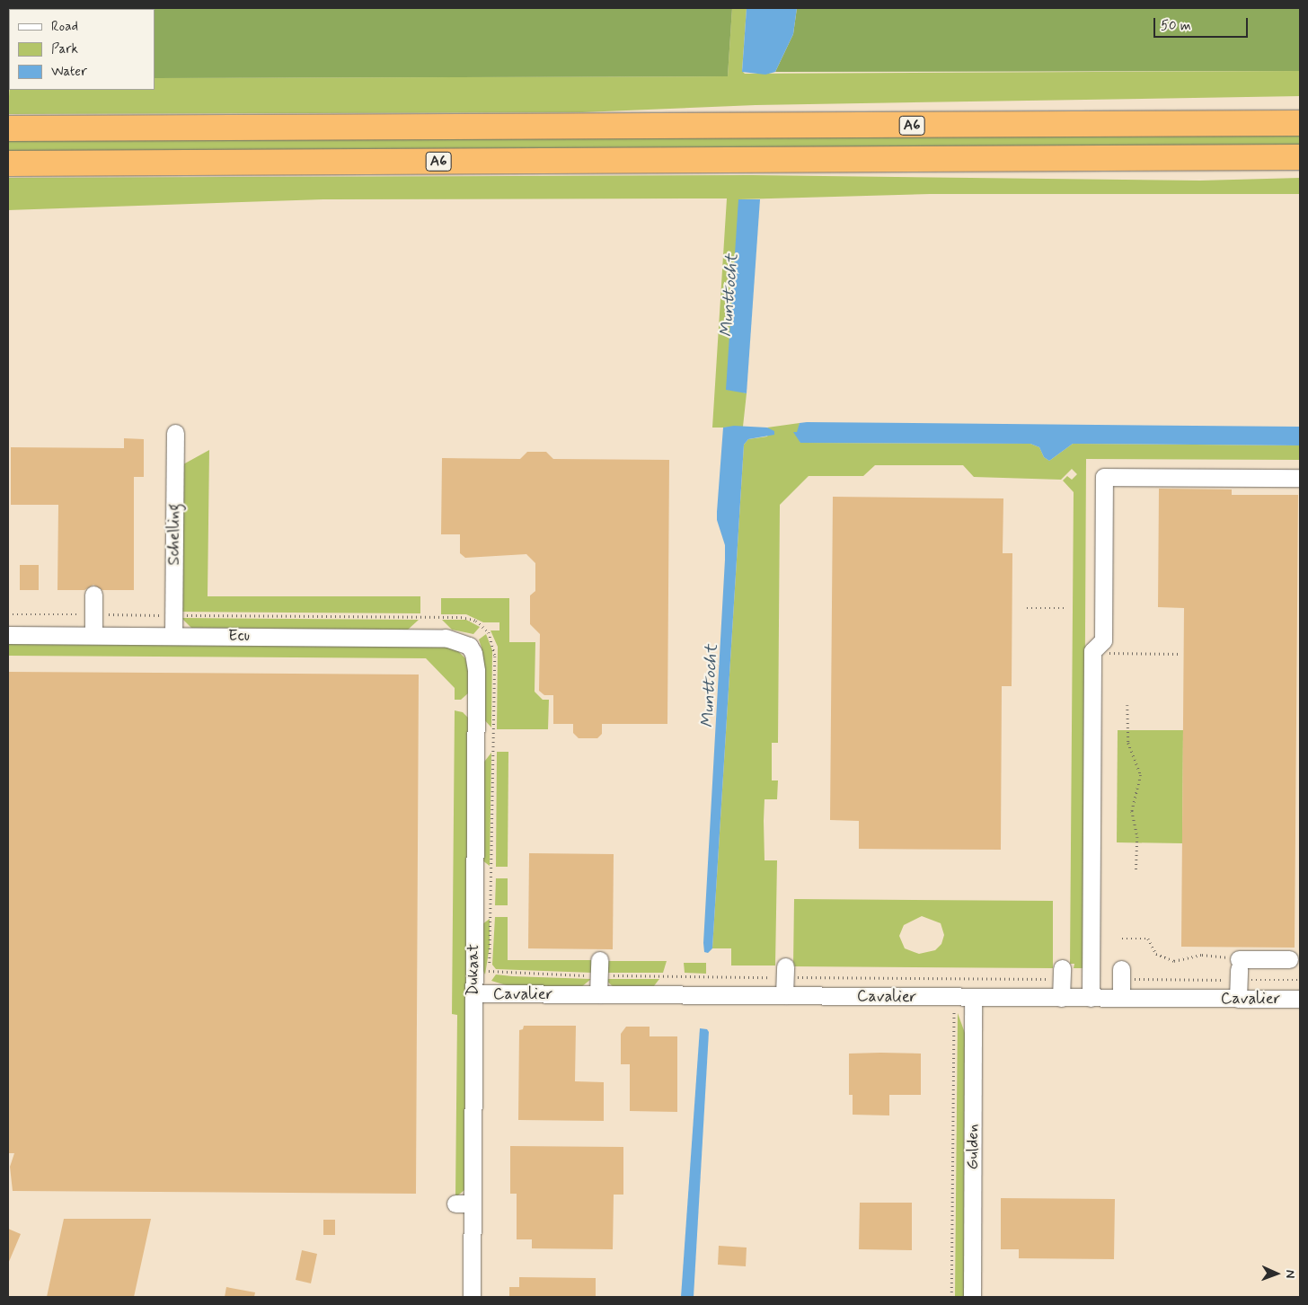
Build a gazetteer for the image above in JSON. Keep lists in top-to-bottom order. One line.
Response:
{"streets":{"highway":["A6"],"street":["Schelling","Ecu","Dukaat","Cavalier","Gulden"]},"crossings":[["Schelling","Ecu"],["Ecu","Dukaat"],["Dukaat","Cavalier"],["Cavalier","Gulden"]],"water":["Munttocht"],"legend":["Road","Park","Water"],"scale_bar":"50 m","north":"right"}
